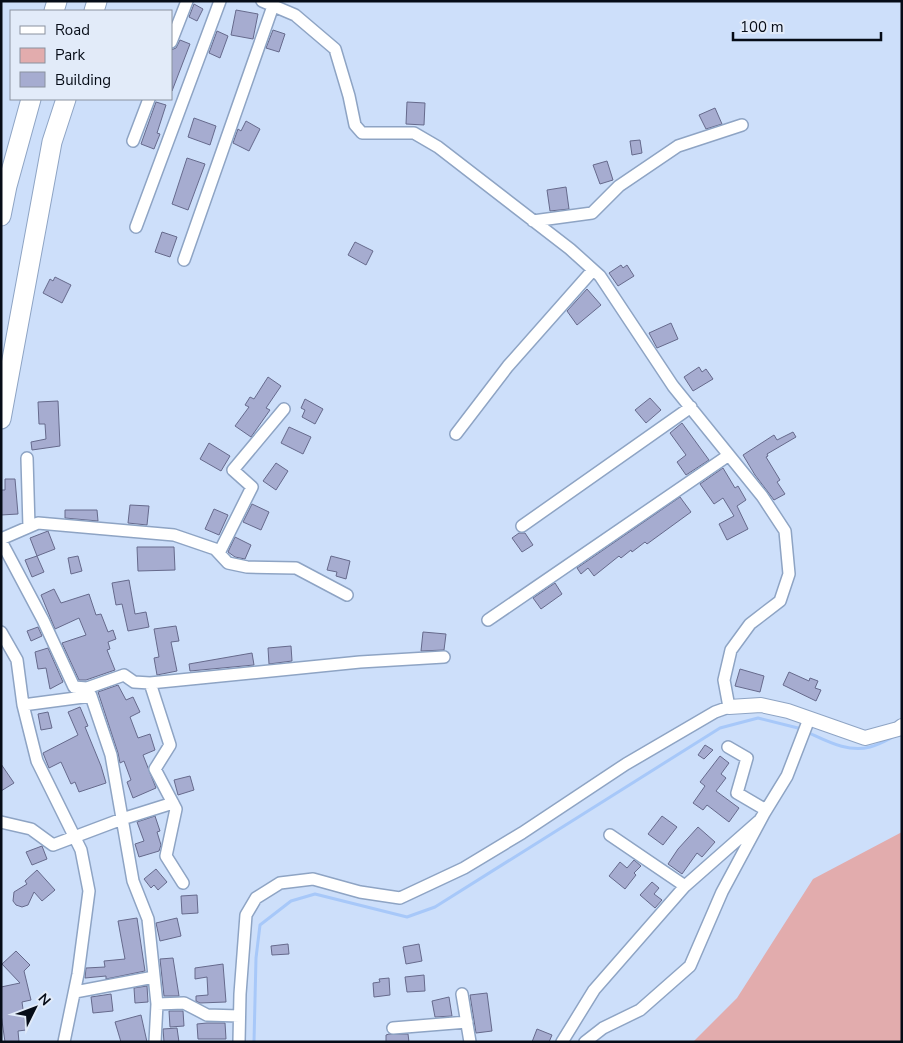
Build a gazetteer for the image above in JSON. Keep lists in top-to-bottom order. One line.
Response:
{"legend":["Road","Park","Building"],"scale_bar":"100 m","north":"top right"}
